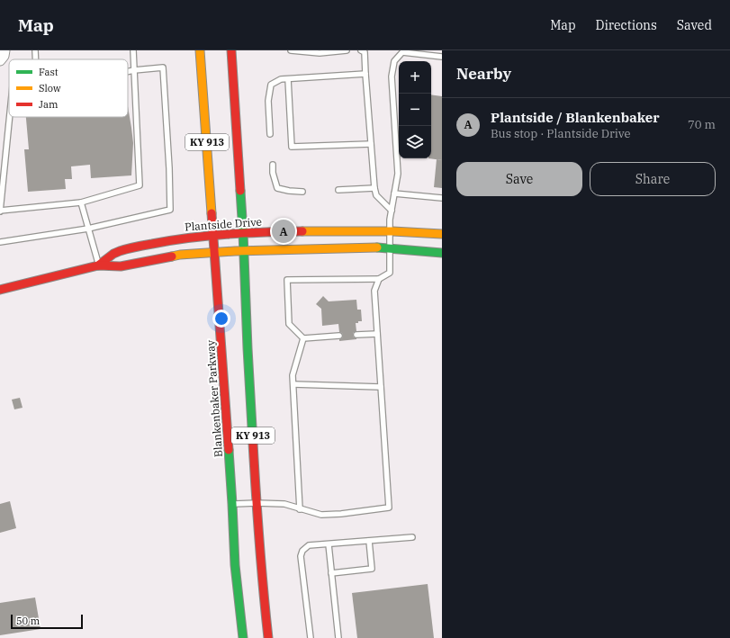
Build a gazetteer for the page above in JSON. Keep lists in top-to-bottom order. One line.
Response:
{"streets":{"main road":["KY 913","Plantside Drive","Blankenbaker Parkway"]},"crossings":[["KY 913","Plantside Drive"],["Plantside Drive","Blankenbaker Parkway"]],"legend":["Fast","Slow","Jam"],"scale_bar":"50 m","page":{"header":"Map","nav":["Map","Directions","Saved"],"heading":"Nearby","map_buttons":["+","−"],"list":[{"mark":"A","name":"Plantside / Blankenbaker","note":"Bus stop · Plantside Drive","value":"70 m"}],"buttons":["Save","Share"],"pins":"A","scale":"50 m"}}
